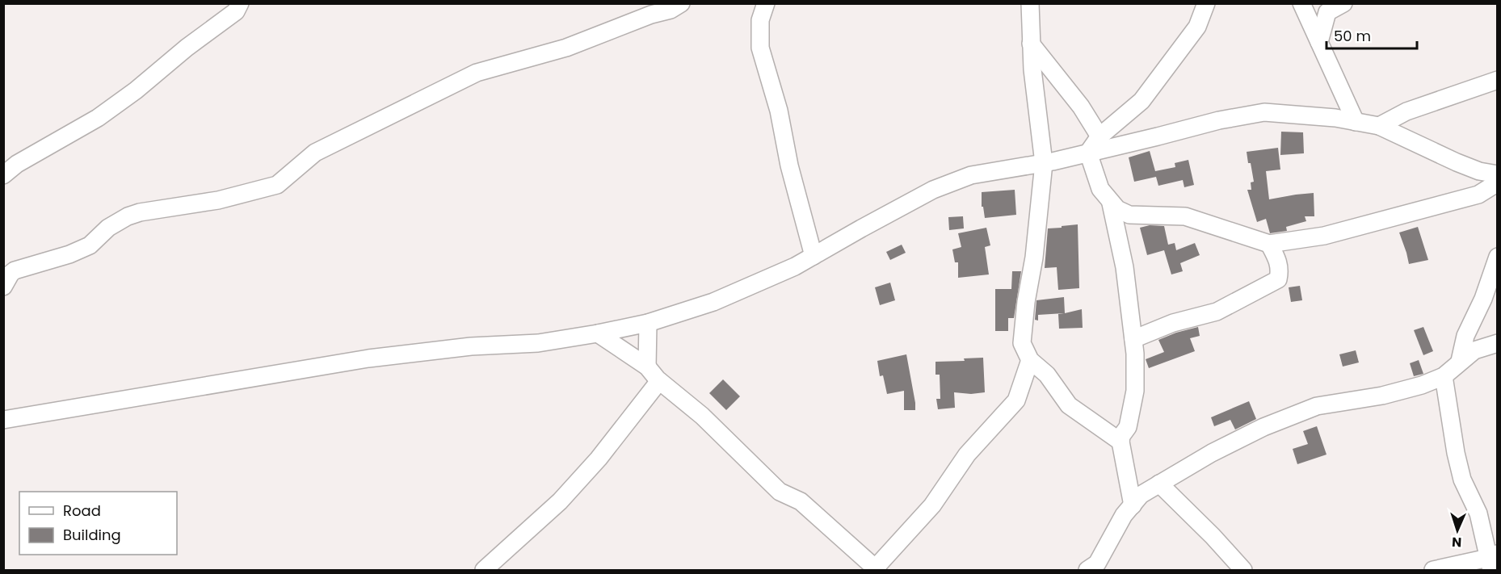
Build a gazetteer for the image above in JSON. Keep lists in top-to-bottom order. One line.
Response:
{"legend":["Road","Building"],"scale_bar":"50 m","north":"bottom"}
